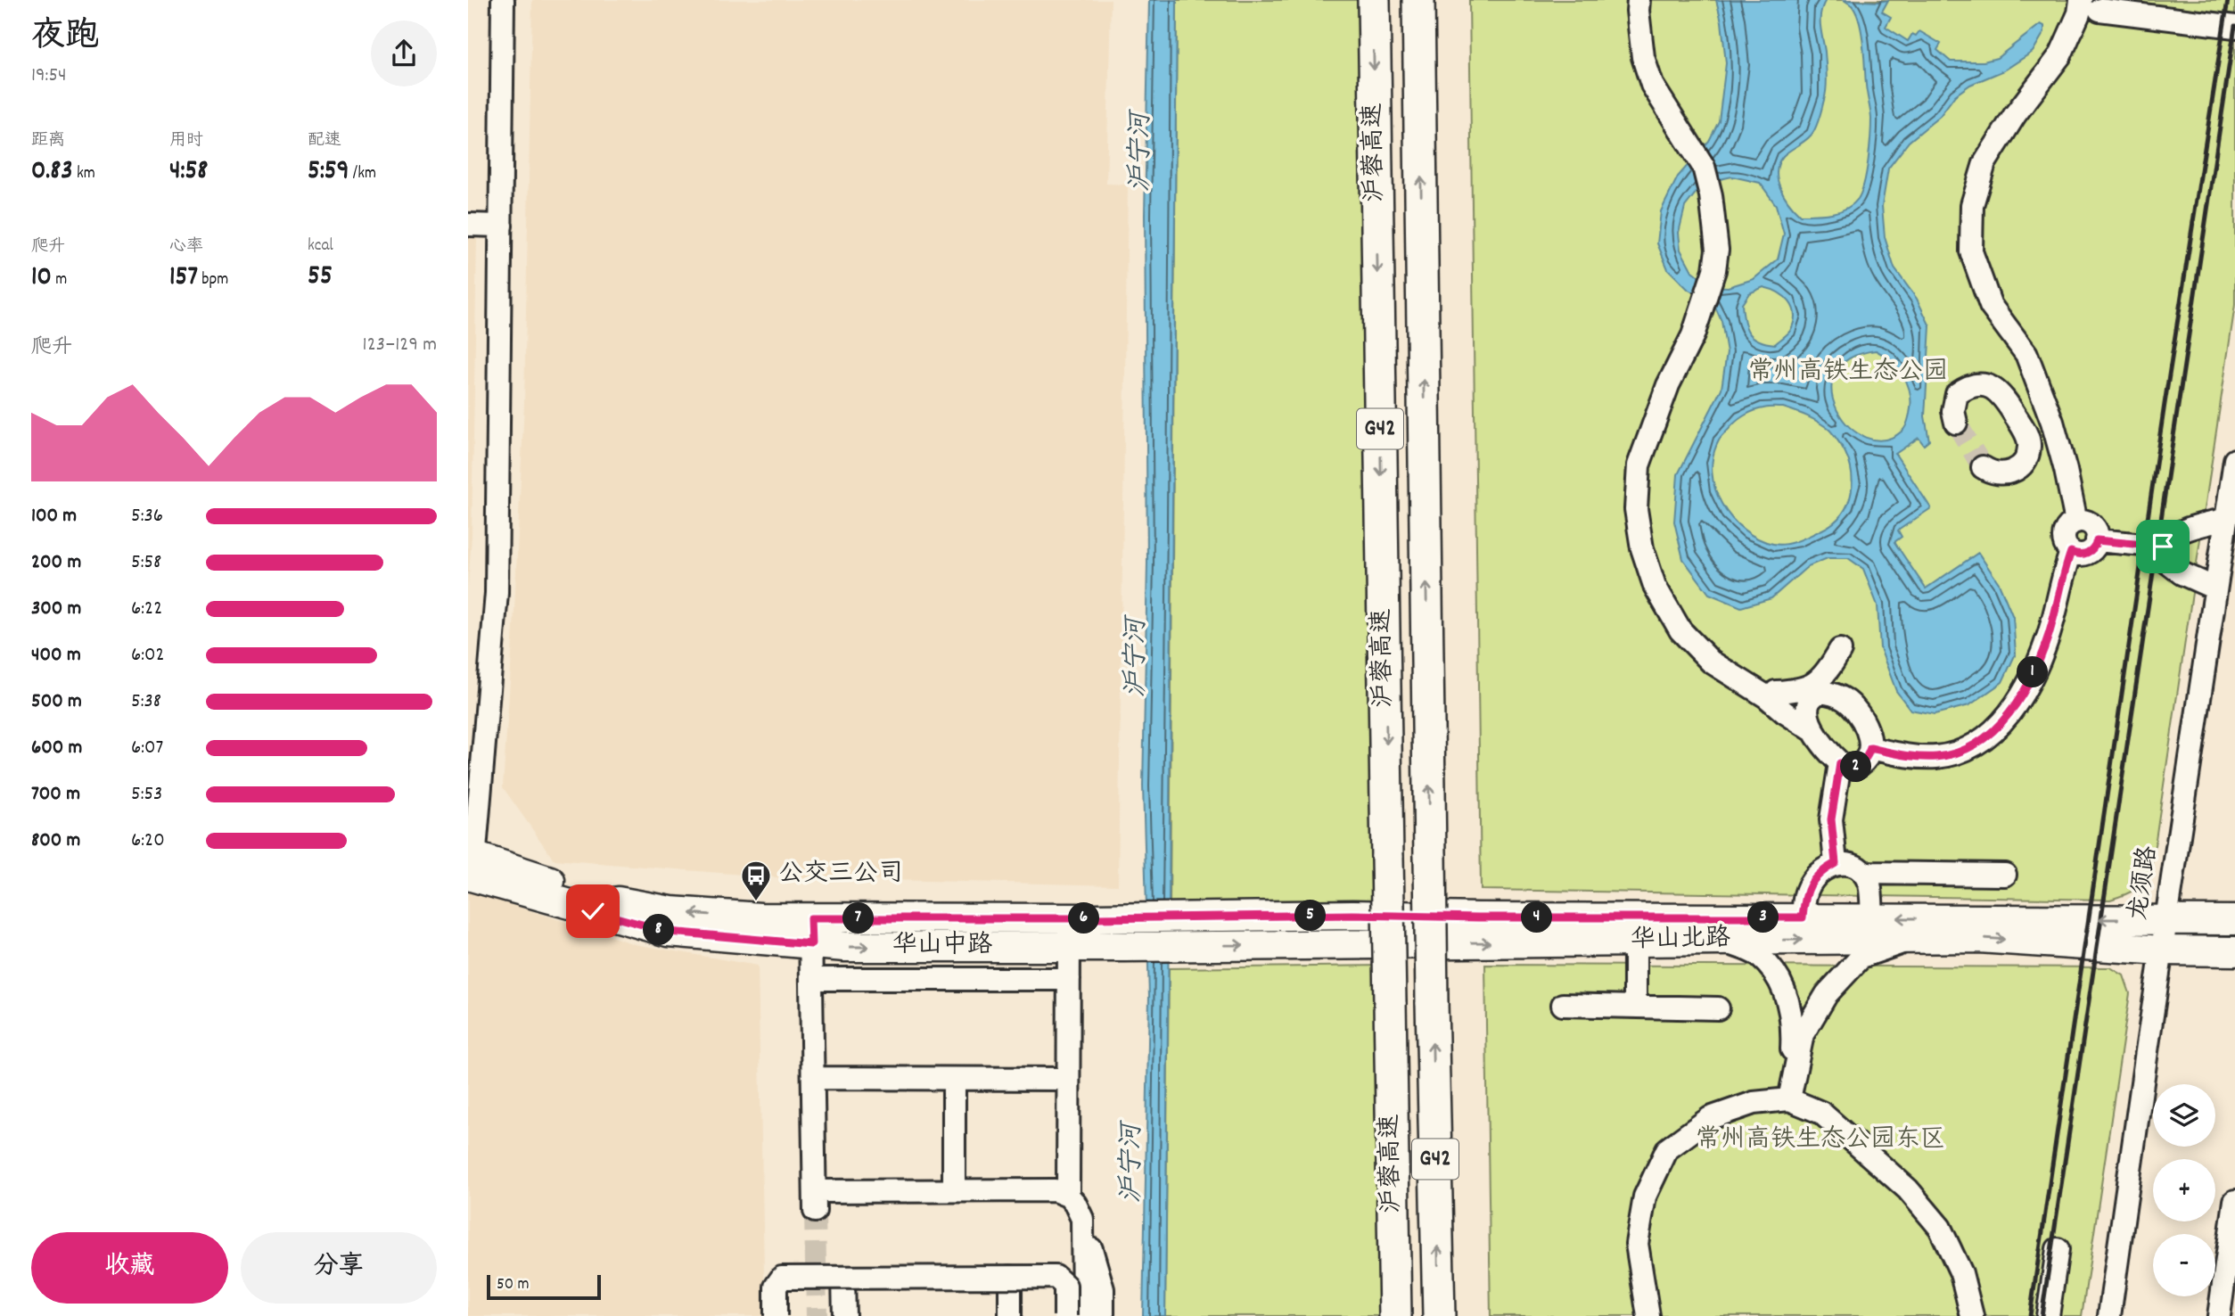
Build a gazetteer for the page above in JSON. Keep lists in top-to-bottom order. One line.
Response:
{"streets":{"highway":["沪蓉高速","G42"],"main road":["华山北路","华山中路"],"street":["龙须路"]},"crossings":[["龙须路","华山北路"],["华山北路","华山中路"]],"water":["沪宁河"],"parks":["常州高铁生态公园","常州高铁生态公园东区"],"places":{"bus stop":["公交三公司"]},"scale_bar":"50 m","page":{"heading":["夜跑","19:54"],"stats":[["距离","0.83 km"],["用时","4:58"],["配速","5:59 /km"],["爬升","10 m"],["心率","157 bpm"],["kcal","55"]],"chart":["爬升","123–129 m"],"list":[{"name":"100 m","note":"5:36"},{"name":"200 m","note":"5:58"},{"name":"300 m","note":"6:22"},{"name":"400 m","note":"6:02"},{"name":"500 m","note":"5:38"},{"name":"600 m","note":"6:07"},{"name":"700 m","note":"5:53"},{"name":"800 m","note":"6:20"}],"pins":["1","2","5","3","4","6","7","8"],"map_buttons":["+","−"],"buttons":["收藏","分享"],"scale":"50 m"}}
